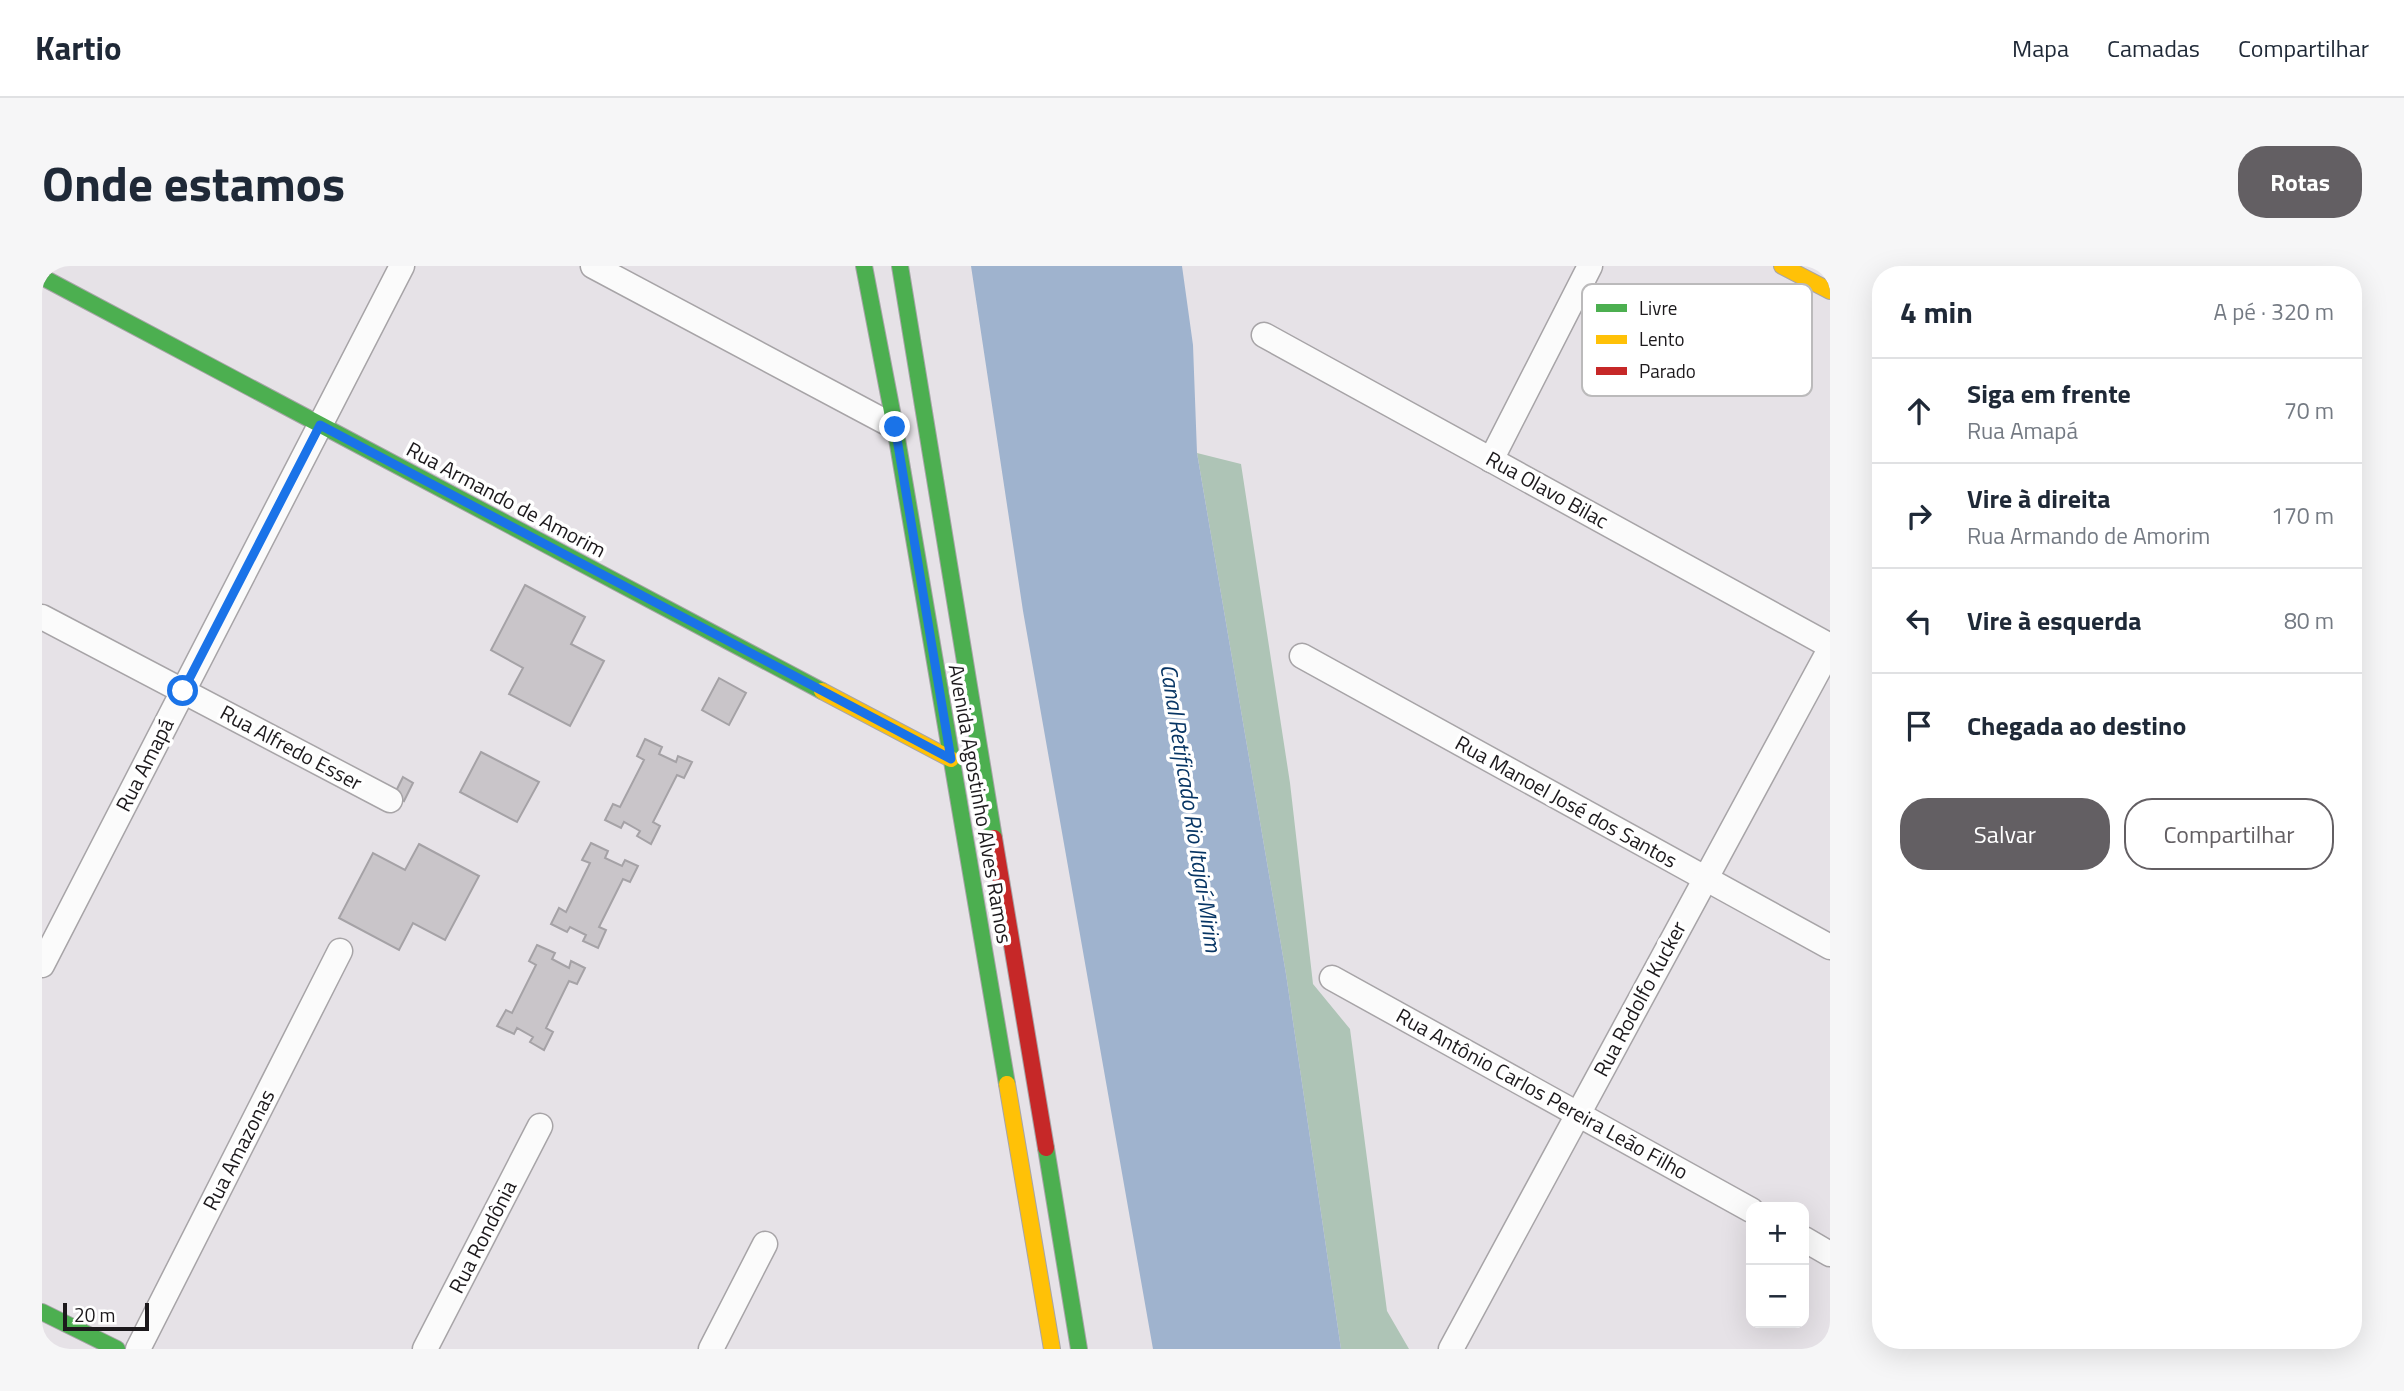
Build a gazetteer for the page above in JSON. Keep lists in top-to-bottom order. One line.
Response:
{"streets":{"main road":["Rua Armando de Amorim","Avenida Agostinho Alves Ramos"],"street":["Rua Olavo Bilac","Rua Alfredo Esser","Rua Amapá","Rua Manoel José dos Santos","Rua Rodolfo Kucker","Rua Antônio Carlos Pereira Leão Filho","Rua Amazonas","Rua Rondônia"]},"crossings":[["Rua Olavo Bilac","Rua Rodolfo Kucker"],["Rua Armando de Amorim","Rua Amapá"],["Rua Armando de Amorim","Avenida Agostinho Alves Ramos"],["Rua Alfredo Esser","Rua Amapá"],["Rua Manoel José dos Santos","Rua Rodolfo Kucker"],["Rua Rodolfo Kucker","Rua Antônio Carlos Pereira Leão Filho"]],"water":["Canal Retificado Rio Itajaí-Mirim"],"legend":["Livre","Lento","Parado"],"scale_bar":"20 m","page":{"header":"Kartio","nav":["Mapa","Camadas","Compartilhar"],"title":"Onde estamos","buttons":["Rotas",["Salvar","Compartilhar"]],"heading":["4 min","A pé · 320 m"],"list":[["Siga em frente","Rua Amapá","70 m"],["Vire à direita","Rua Armando de Amorim","170 m"],["Vire à esquerda","80 m"],"Chegada ao destino"],"map_buttons":["+","−"],"scale":"20 m"}}
